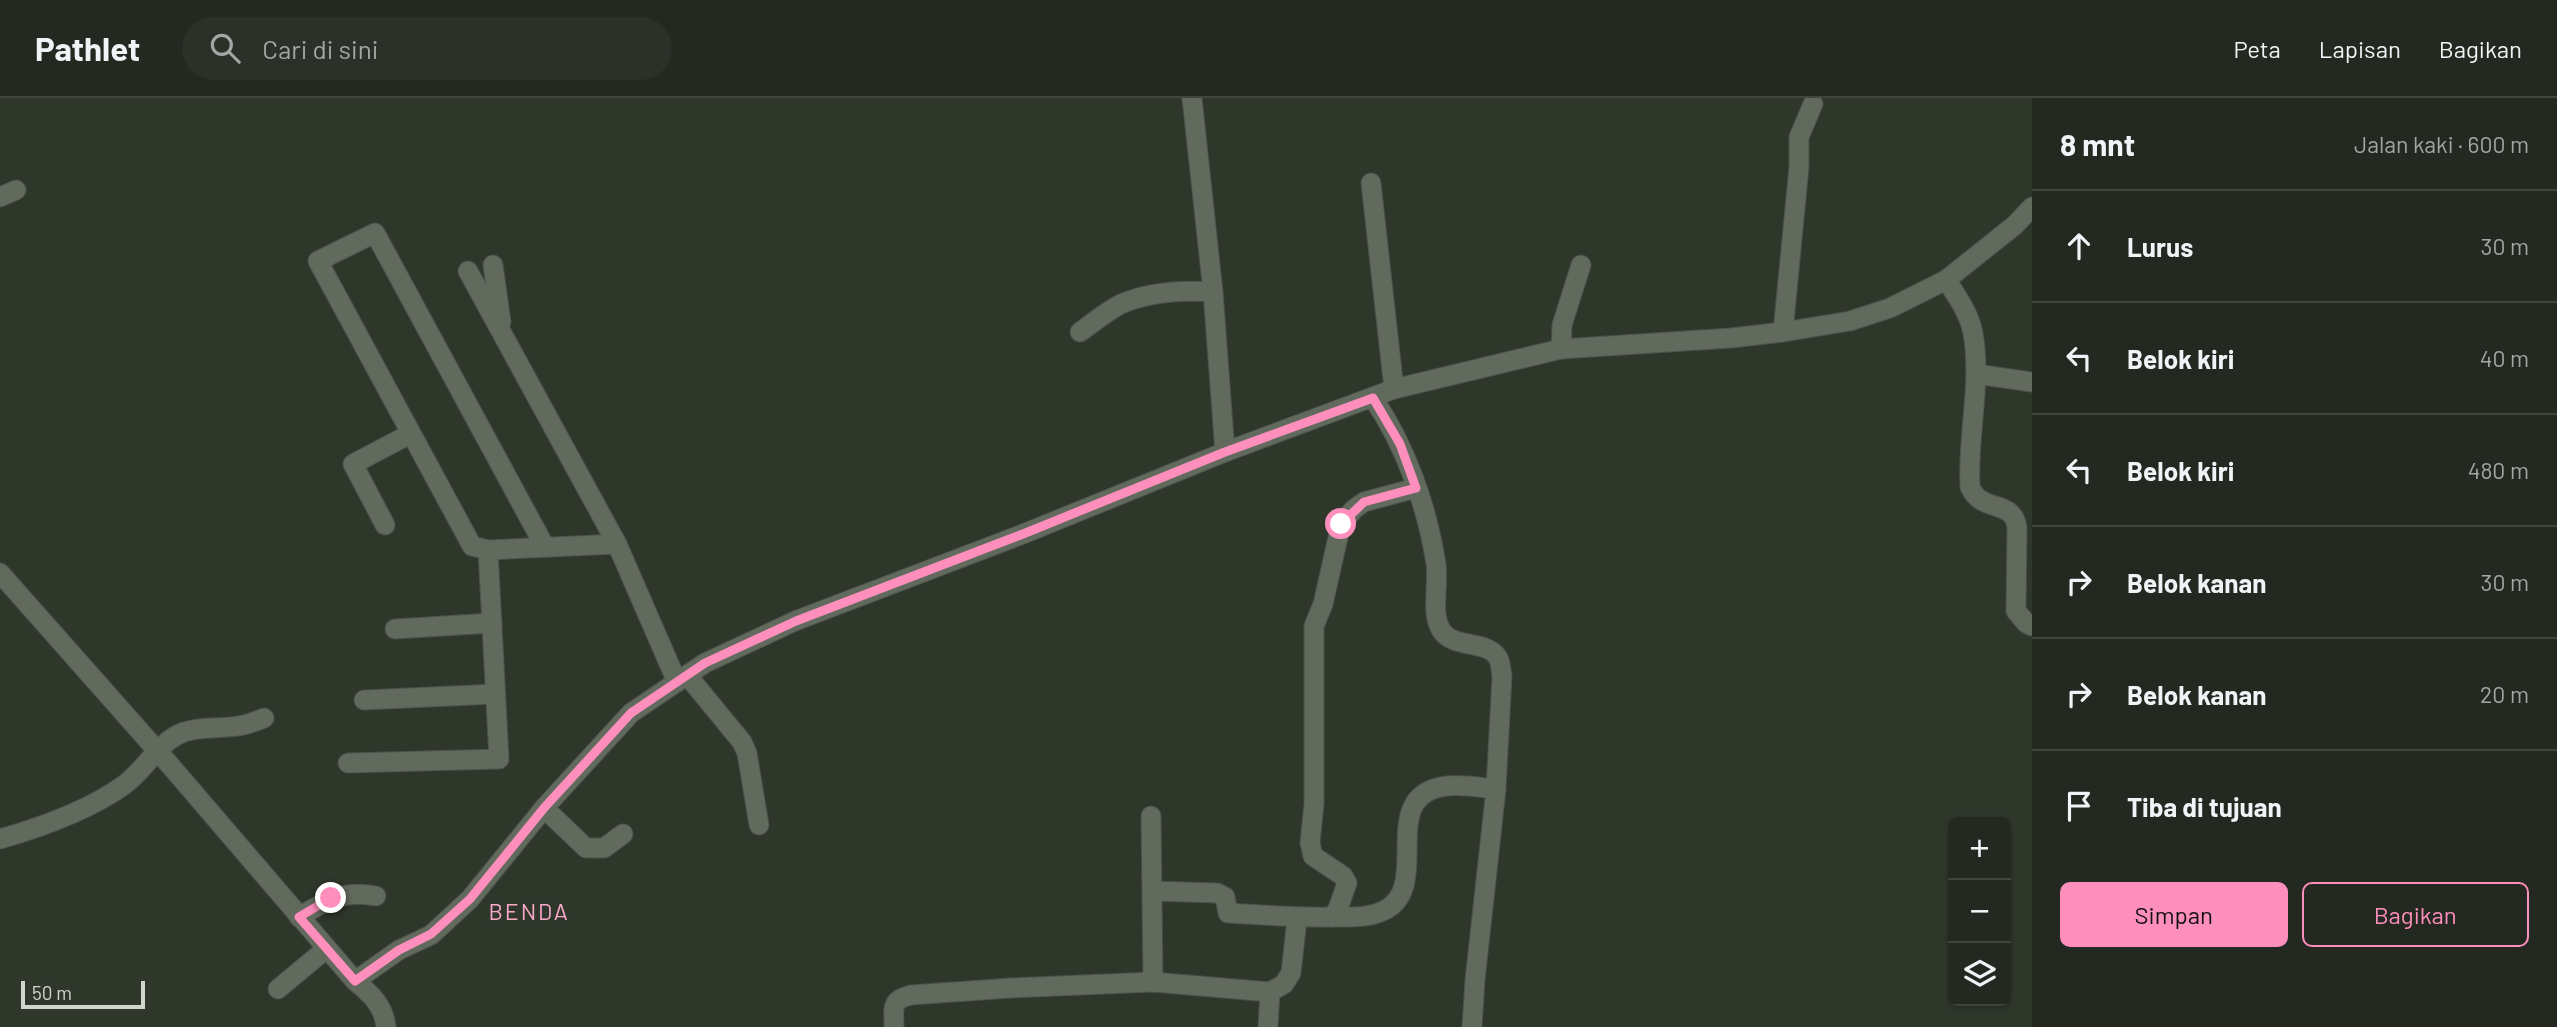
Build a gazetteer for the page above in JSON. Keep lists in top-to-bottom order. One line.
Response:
{"districts":["BENDA"],"scale_bar":"50 m","page":{"header":"Pathlet","search":"Cari di sini","nav":["Peta","Lapisan","Bagikan"],"heading":["8 mnt","Jalan kaki · 600 m"],"list":[["Lurus","30 m"],["Belok kiri","40 m"],["Belok kiri","480 m"],["Belok kanan","30 m"],["Belok kanan","20 m"],"Tiba di tujuan"],"map_buttons":["+","−"],"buttons":["Simpan","Bagikan"],"scale":"50 m"}}
